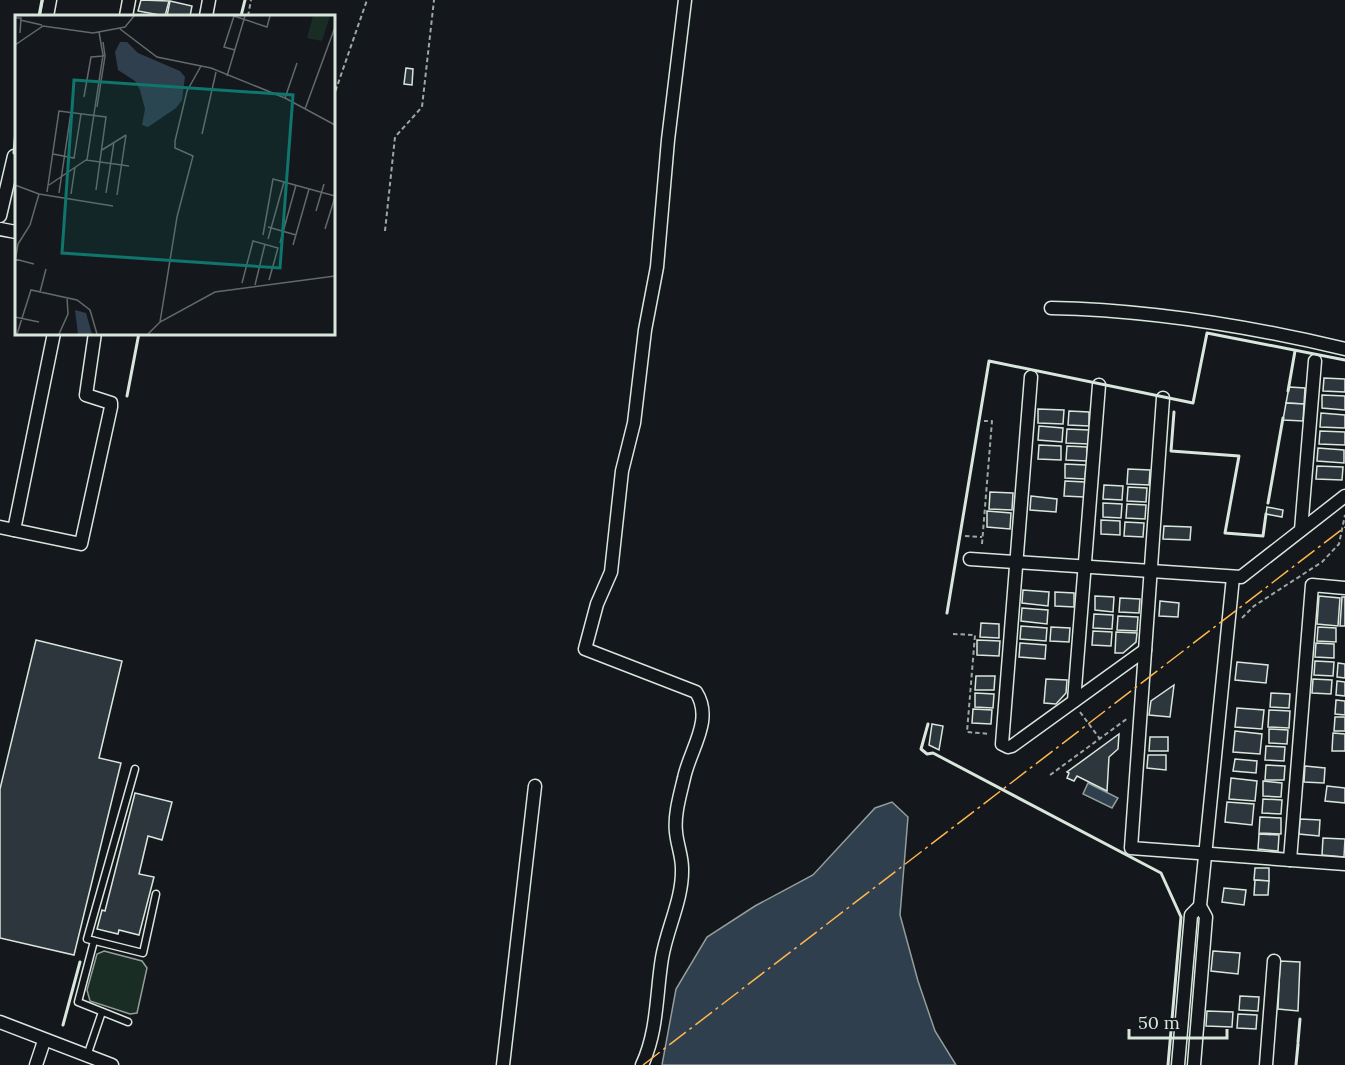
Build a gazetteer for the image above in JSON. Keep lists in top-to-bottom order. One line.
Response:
{"scale_bar":"50 m"}
